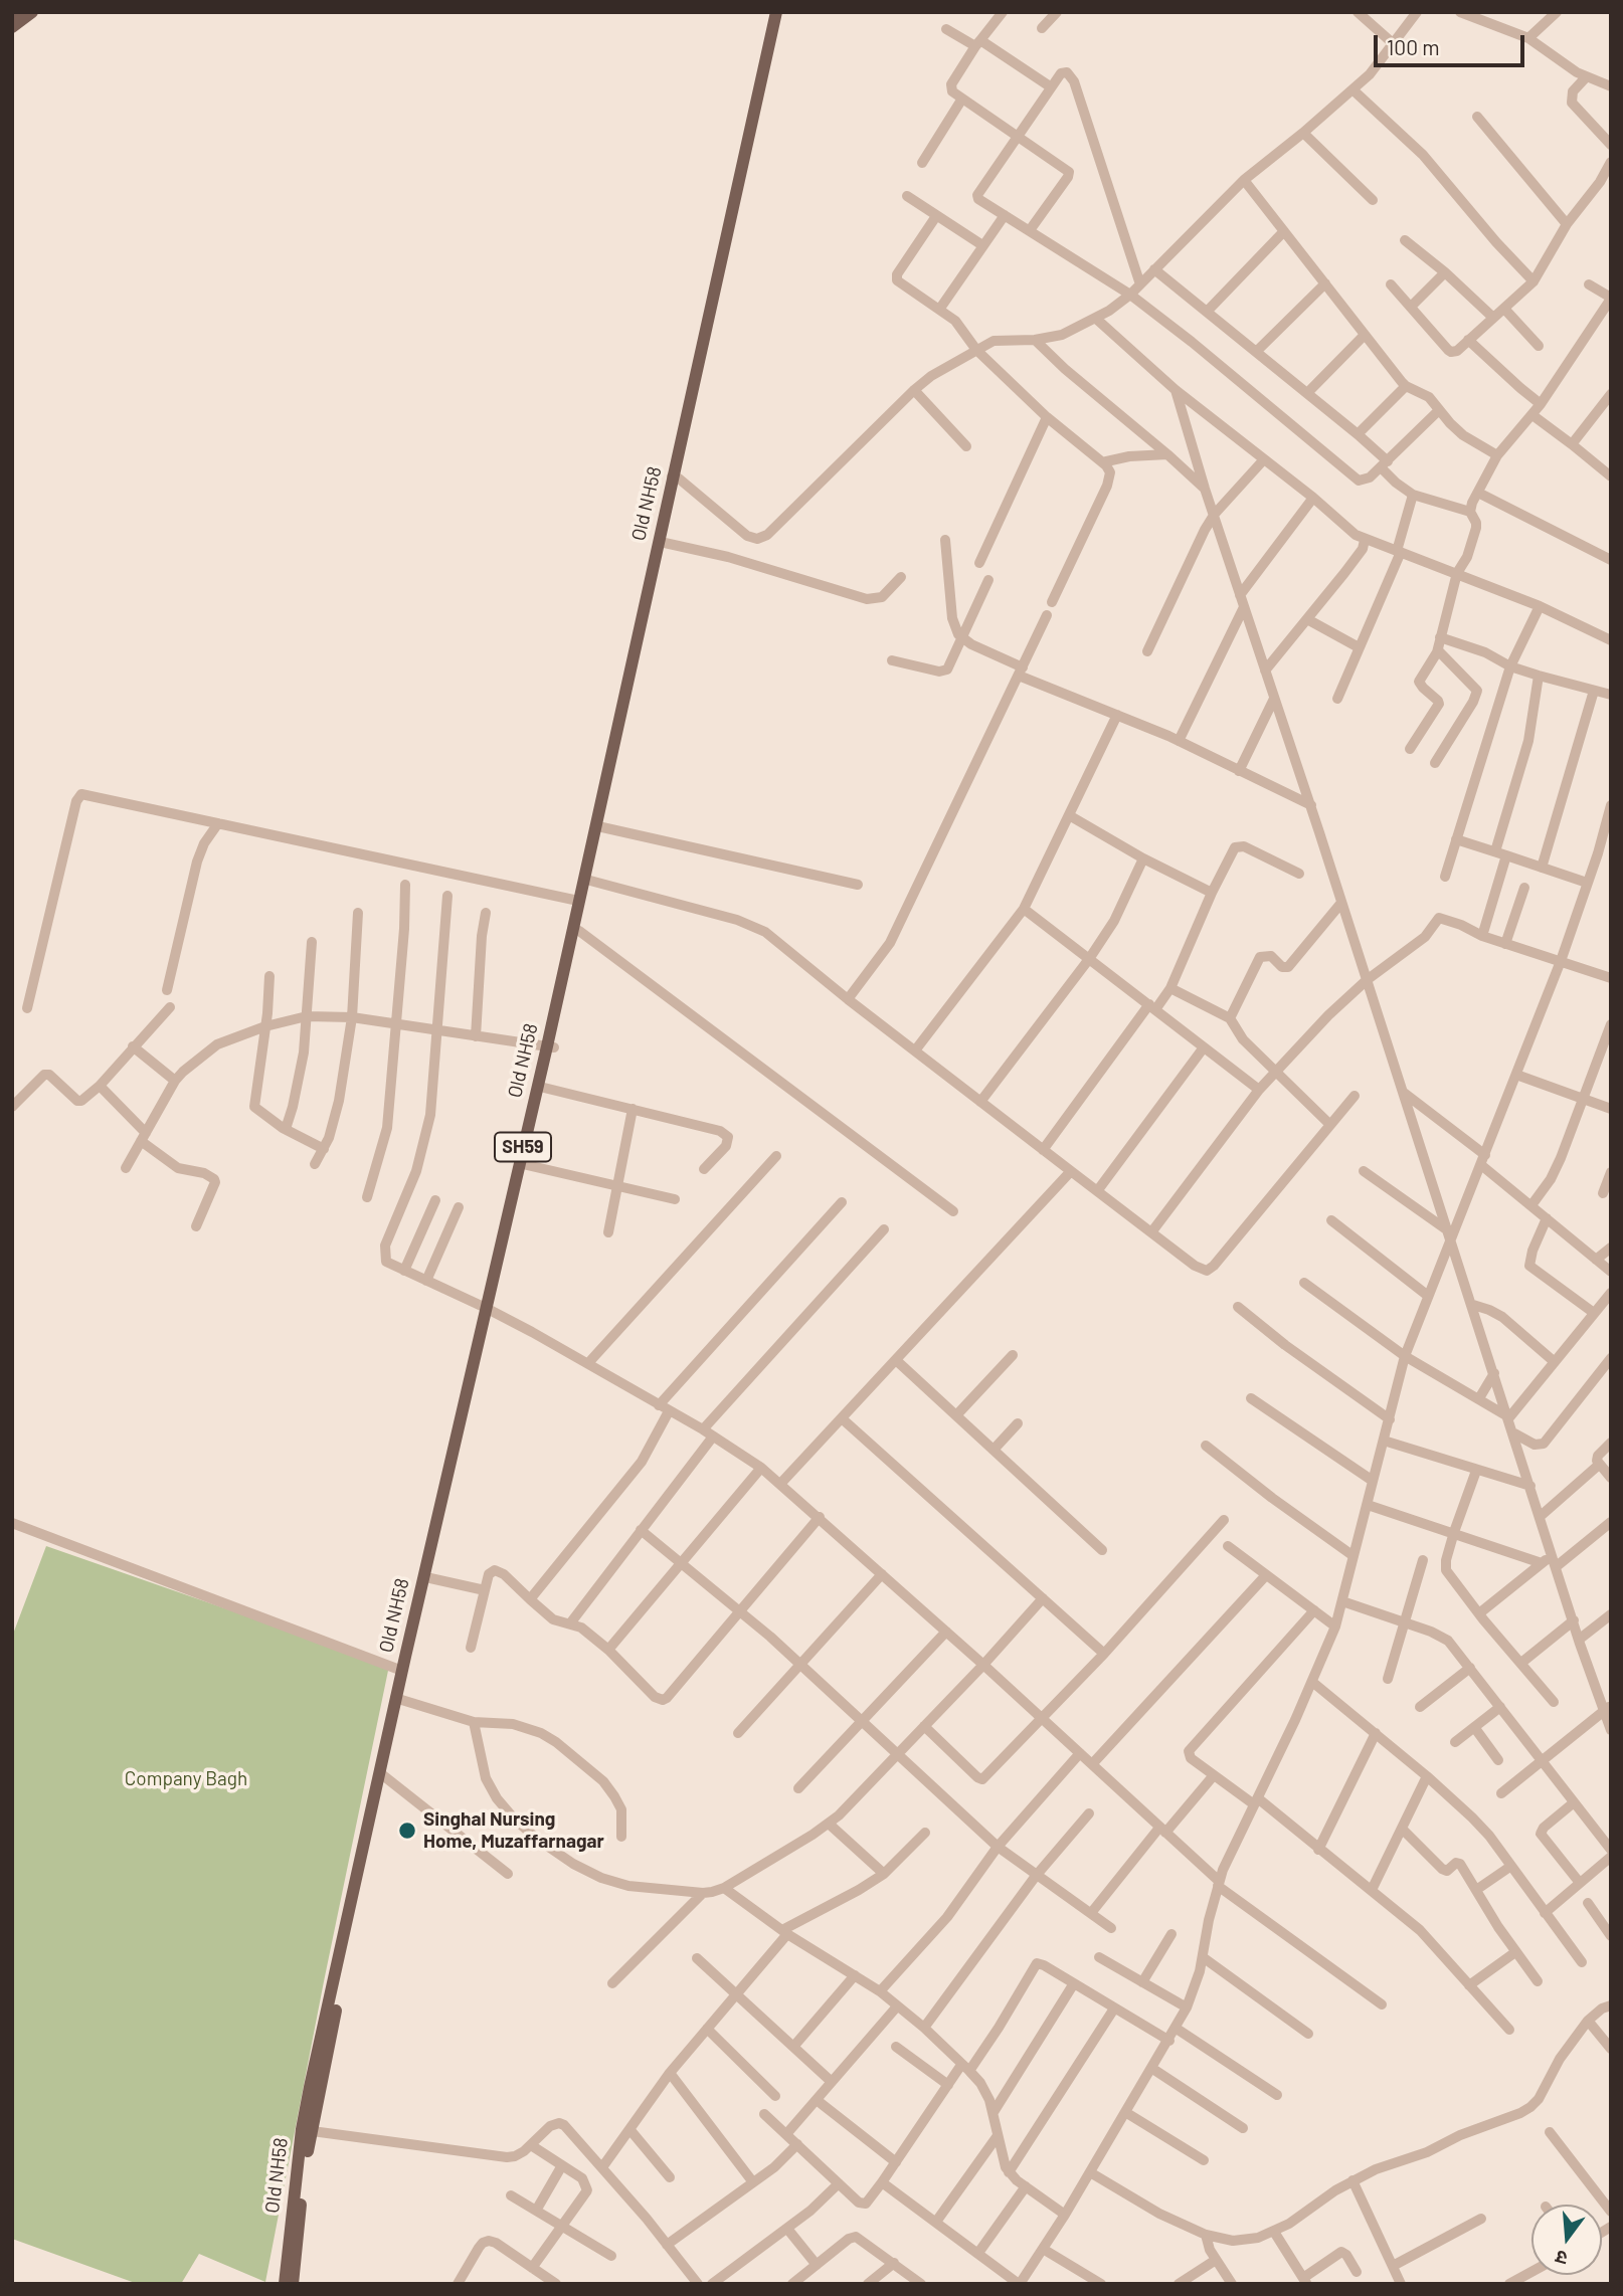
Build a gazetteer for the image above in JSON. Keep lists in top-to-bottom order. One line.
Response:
{"streets":{"main road":["Old NH58","SH59"]},"parks":["Company Bagh"],"places":["Singhal Nursing Home, Muzaffarnagar"],"scale_bar":"100 m","north":"bottom"}
